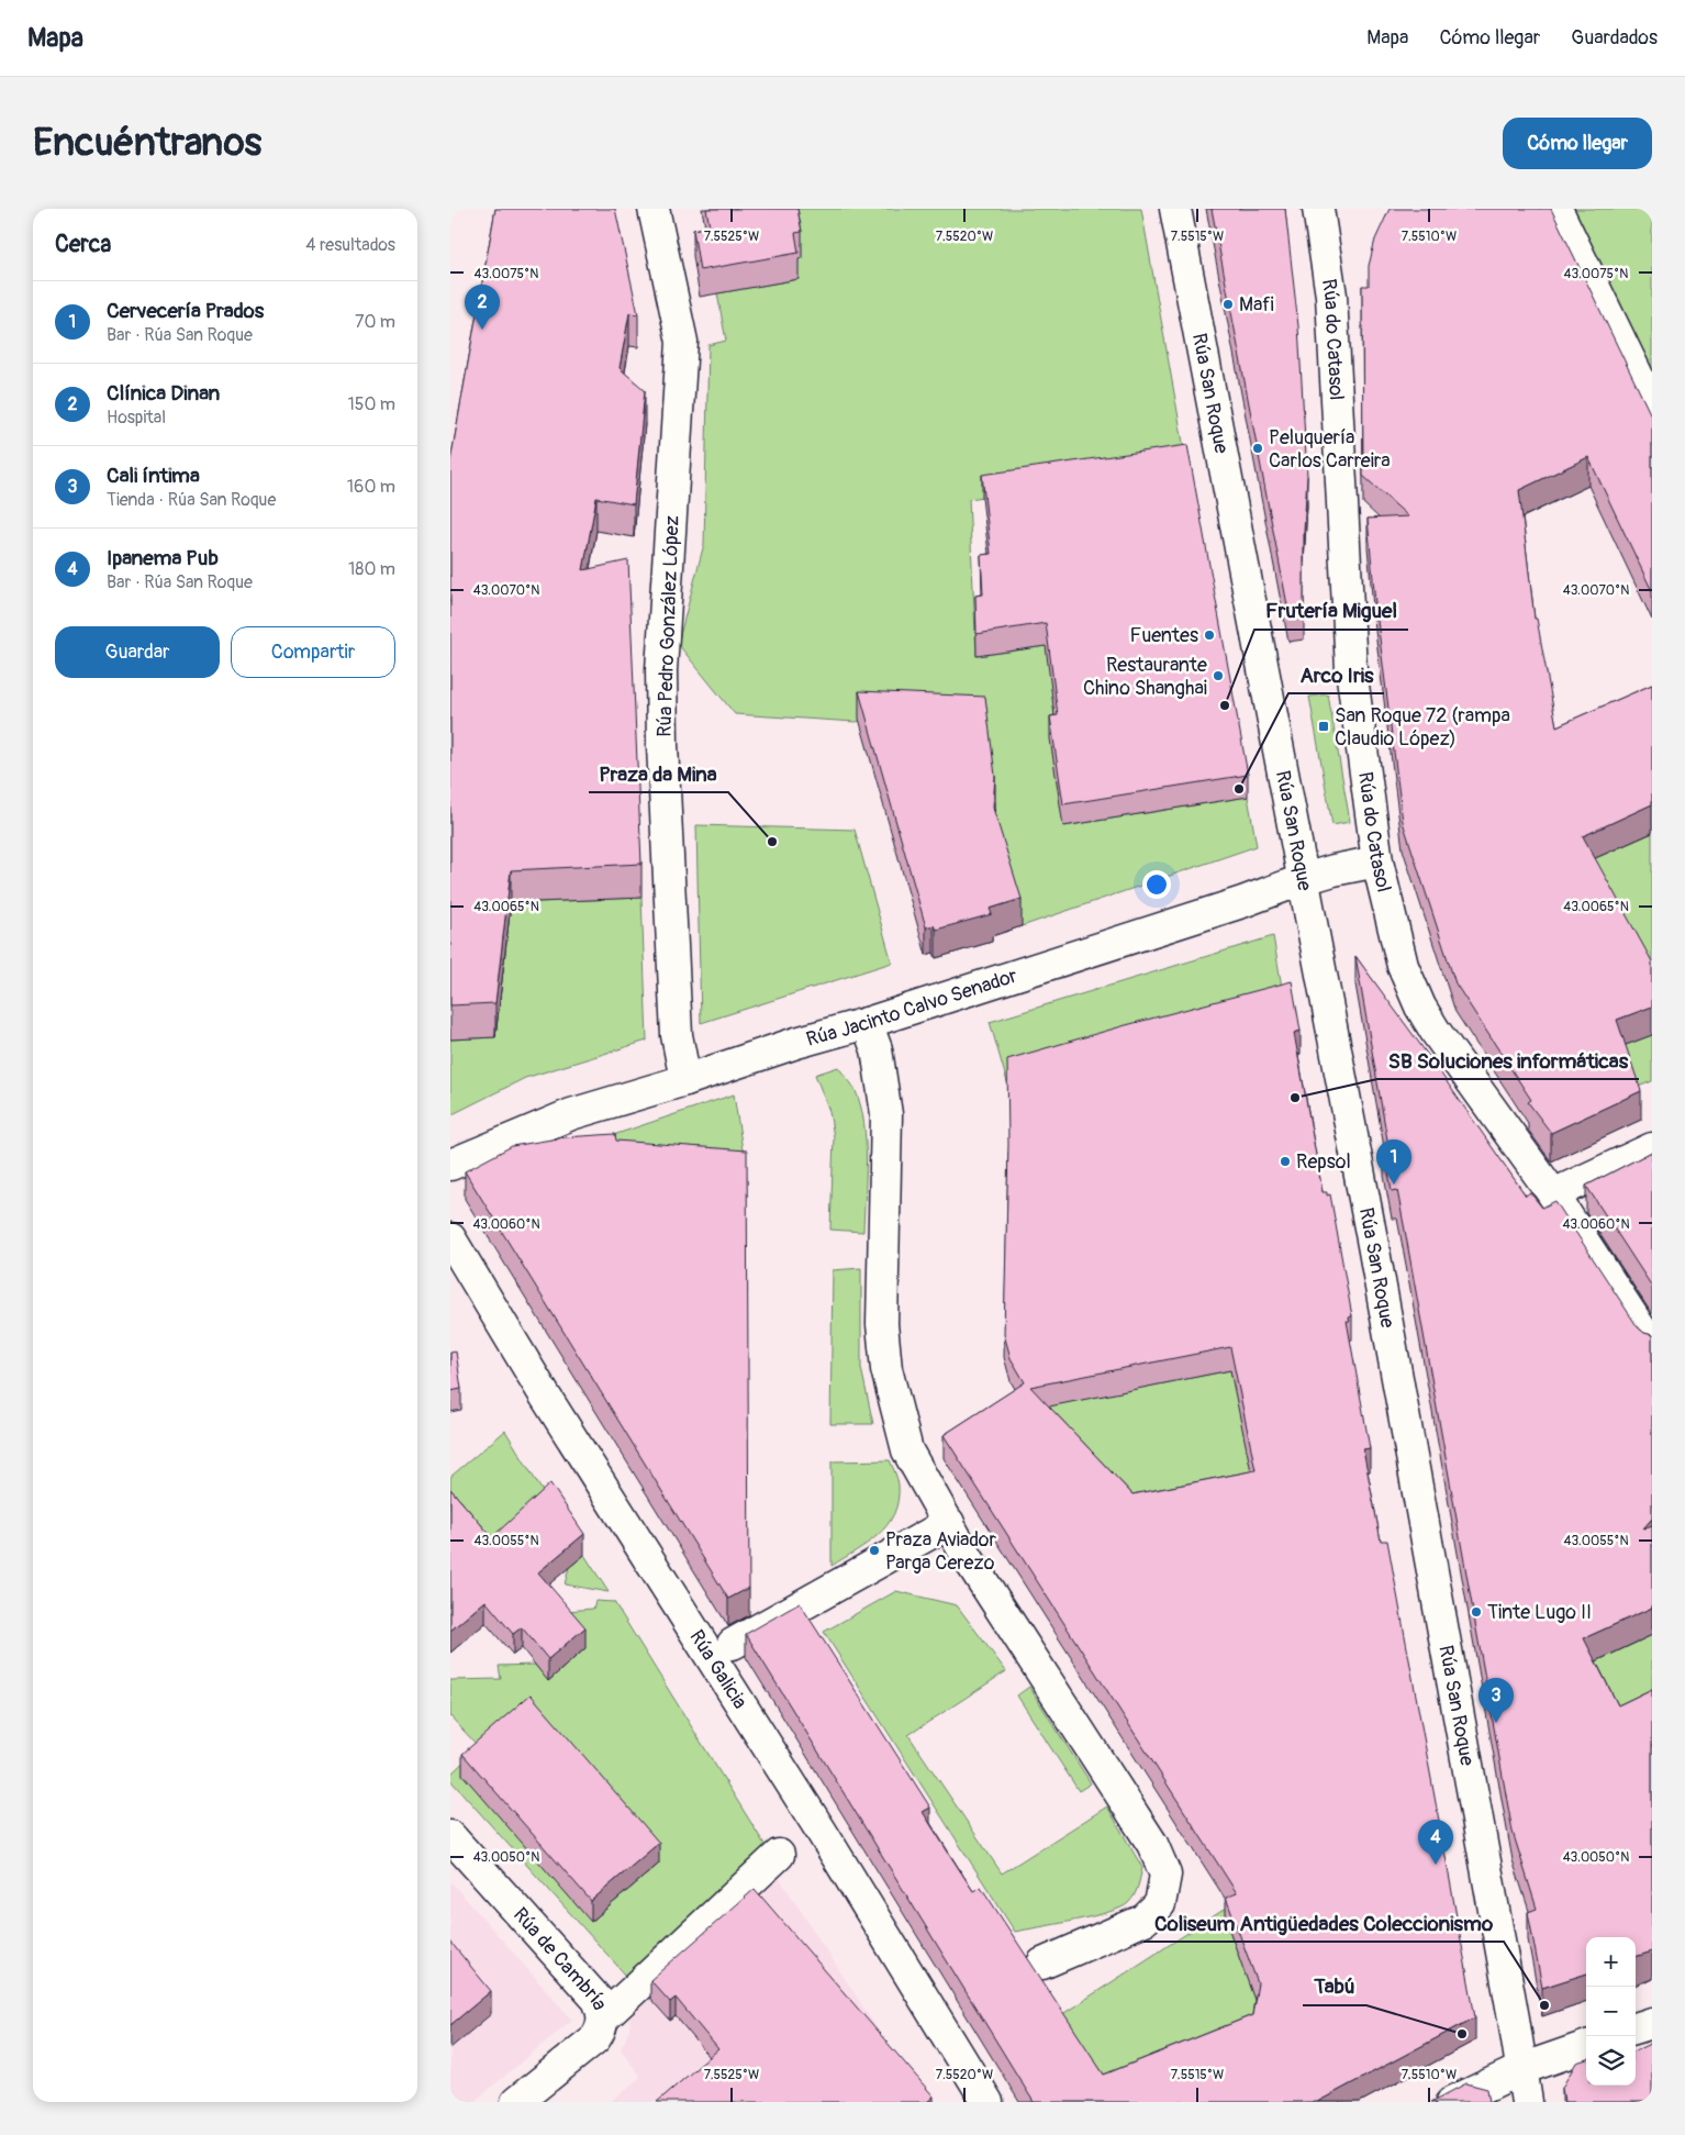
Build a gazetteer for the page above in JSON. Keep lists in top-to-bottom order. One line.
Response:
{"streets":{"street":["Rúa do Catasol","Rúa San Roque","Rúa Pedro González López","Rúa Jacinto Calvo Senador","Rúa Galicia","Rúa de Cambría"]},"crossings":[["Rúa do Catasol","Rúa Jacinto Calvo Senador"],["Rúa San Roque","Rúa Jacinto Calvo Senador"],["Rúa Pedro González López","Rúa Jacinto Calvo Senador"]],"places":{"other":["Mafi","Peluquería Carlos Carreira","Fuentes","Restaurante Chino Shanghai","Frutería Miguel","Arco Iris","Praza da Mina","SB Soluciones informáticas","Repsol","Praza Aviador Parga Cerezo","Tinte Lugo II","Coliseum Antigüedades Coleccionismo","Tabú"],"transit":["San Roque 72 (rampa Claudio López)"]},"page":{"header":"Mapa","nav":["Mapa","Cómo llegar","Guardados"],"buttons":["Cómo llegar",["Guardar","Compartir"]],"title":"Encuéntranos","heading":["Cerca","4 resultados"],"list":[{"mark":"1","name":"Cervecería Prados","note":"Bar · Rúa San Roque","value":"70 m"},{"mark":"2","name":"Clínica Dinan","note":"Hospital","value":"150 m"},{"mark":"3","name":"Cali íntima","note":"Tienda · Rúa San Roque","value":"160 m"},{"mark":"4","name":"Ipanema Pub","note":"Bar · Rúa San Roque","value":"180 m"}],"pins":["2","1","3","4"],"map_buttons":["+","−"]},"coordinates":["7.5525°W","7.5520°W","7.5515°W","7.5510°W","43.0075°N","43.0070°N","43.0065°N","43.0060°N","43.0055°N","43.0050°N"]}
